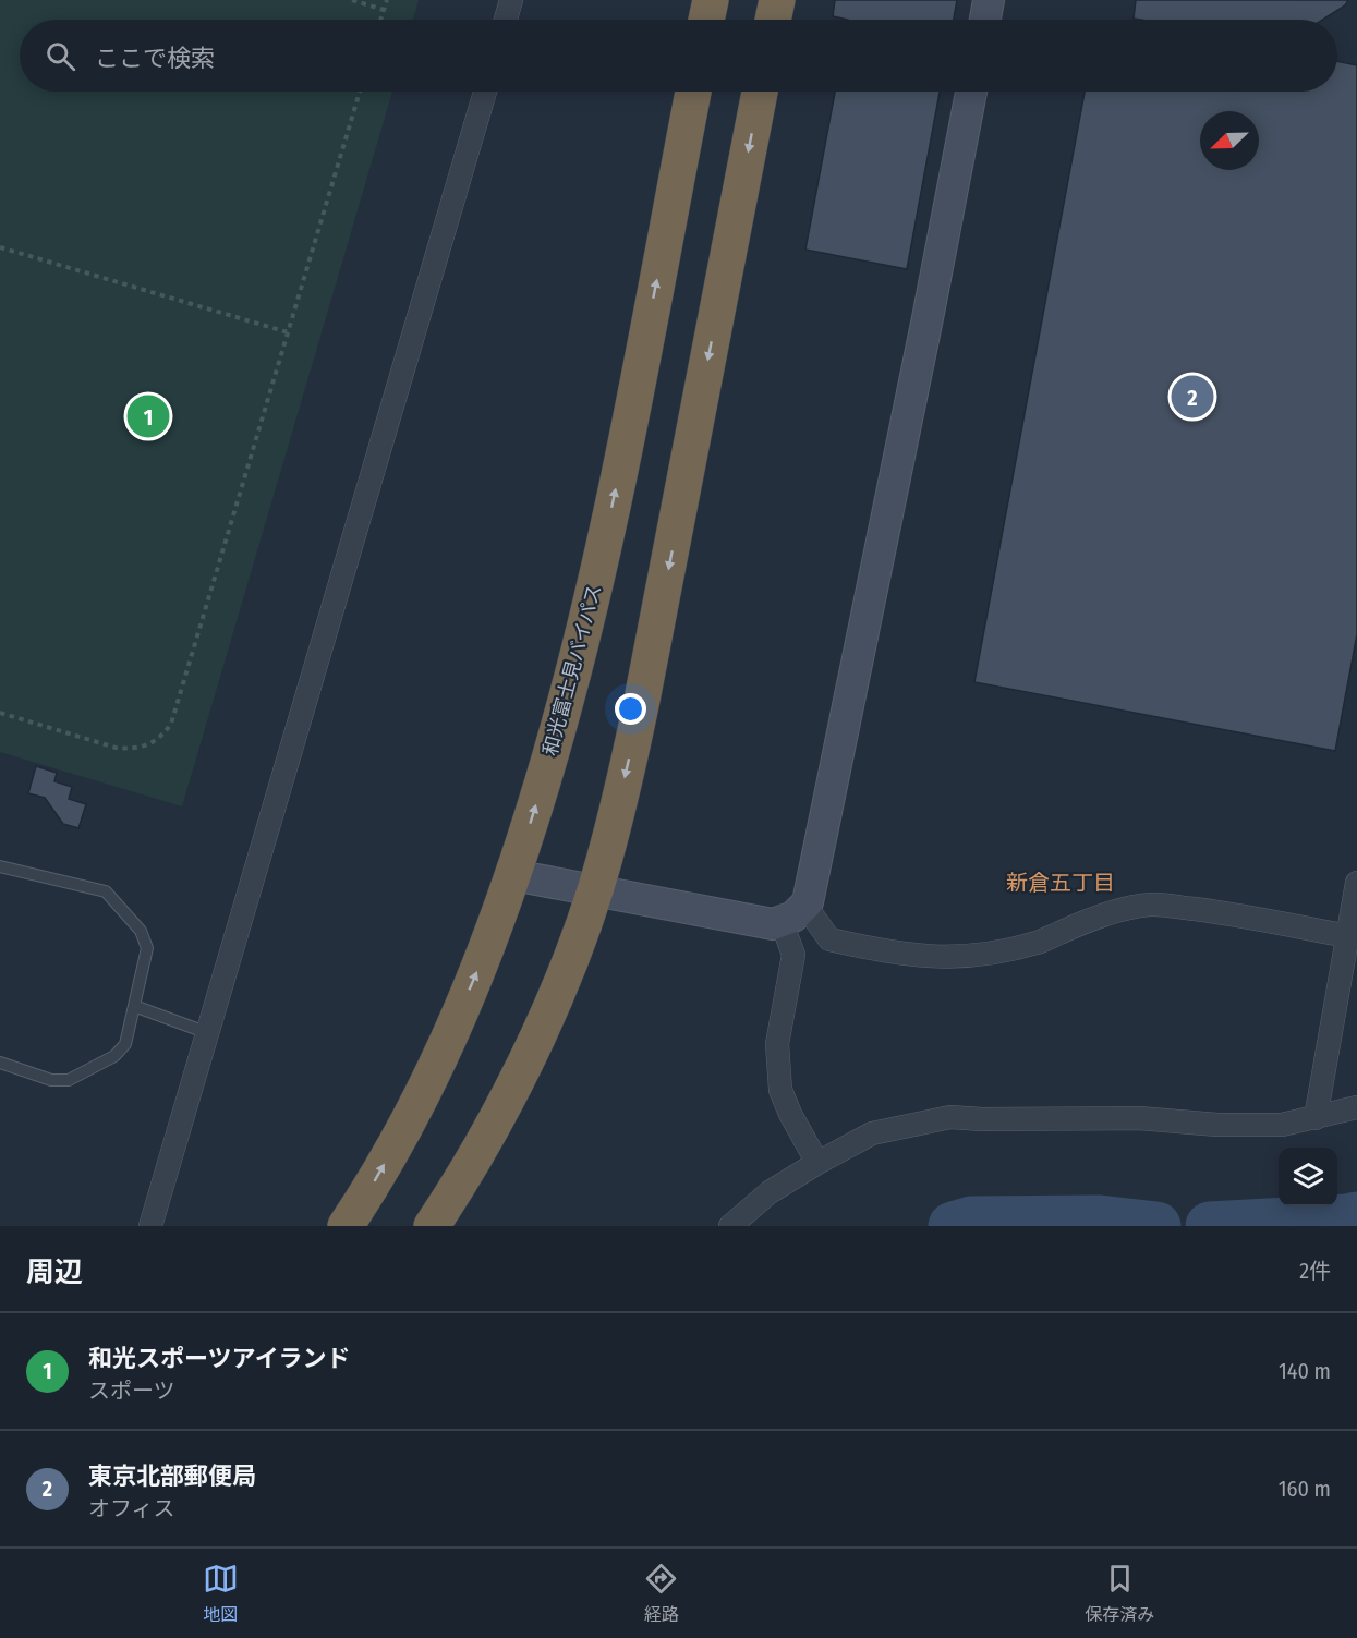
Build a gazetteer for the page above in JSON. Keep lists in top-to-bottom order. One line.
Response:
{"streets":{"highway":["和光富士見バイパス"]},"districts":["新倉五丁目"],"north":"bottom left","page":{"search":"ここで検索","pins":["2","1"],"heading":["周辺","2件"],"list":[{"mark":"1","name":"和光スポーツアイランド","note":"スポーツ","value":"140 m"},{"mark":"2","name":"東京北部郵便局","note":"オフィス","value":"160 m"}],"nav":["地図","経路","保存済み"]}}
